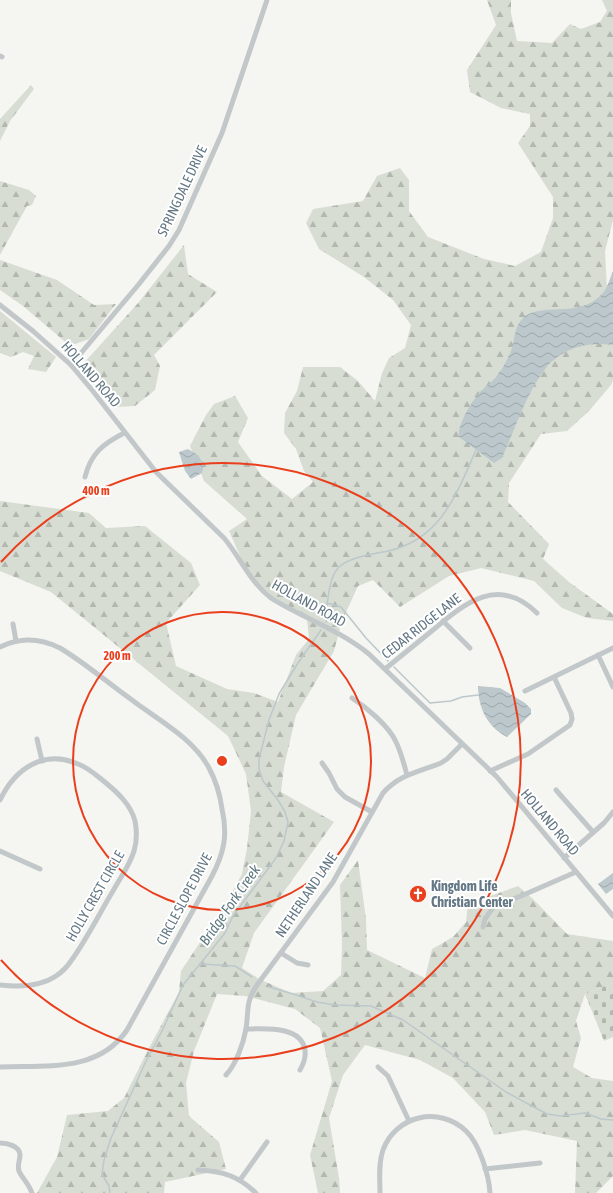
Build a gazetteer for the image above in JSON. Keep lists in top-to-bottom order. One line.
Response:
{"streets":{"street":["SPRINGDALE DRIVE","HOLLAND ROAD","CEDAR RIDGE LANE","NETHERLAND LANE","HOLLY CREST CIRCLE","CIRCLE SLOPE DRIVE"]},"crossings":[["SPRINGDALE DRIVE","HOLLAND ROAD"],["HOLLAND ROAD","CEDAR RIDGE LANE"],["HOLLAND ROAD","NETHERLAND LANE"]],"water":["Bridge Fork Creek"],"places":{"church":["Kingdom Life Christian Center"]},"rings":["400 m","200 m"]}
